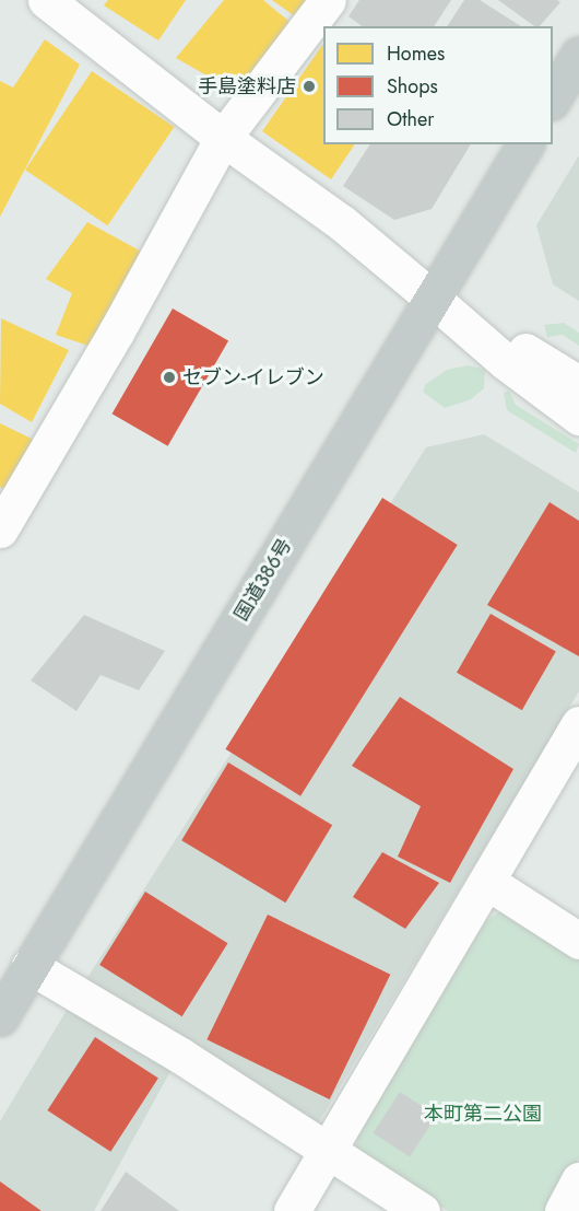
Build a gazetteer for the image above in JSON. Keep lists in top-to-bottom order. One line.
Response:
{"streets":{"highway":["国道386号"]},"parks":["本町第二公園"],"places":["手島塗料店","セブン-イレブン"],"legend":["Homes","Shops","Other"]}
